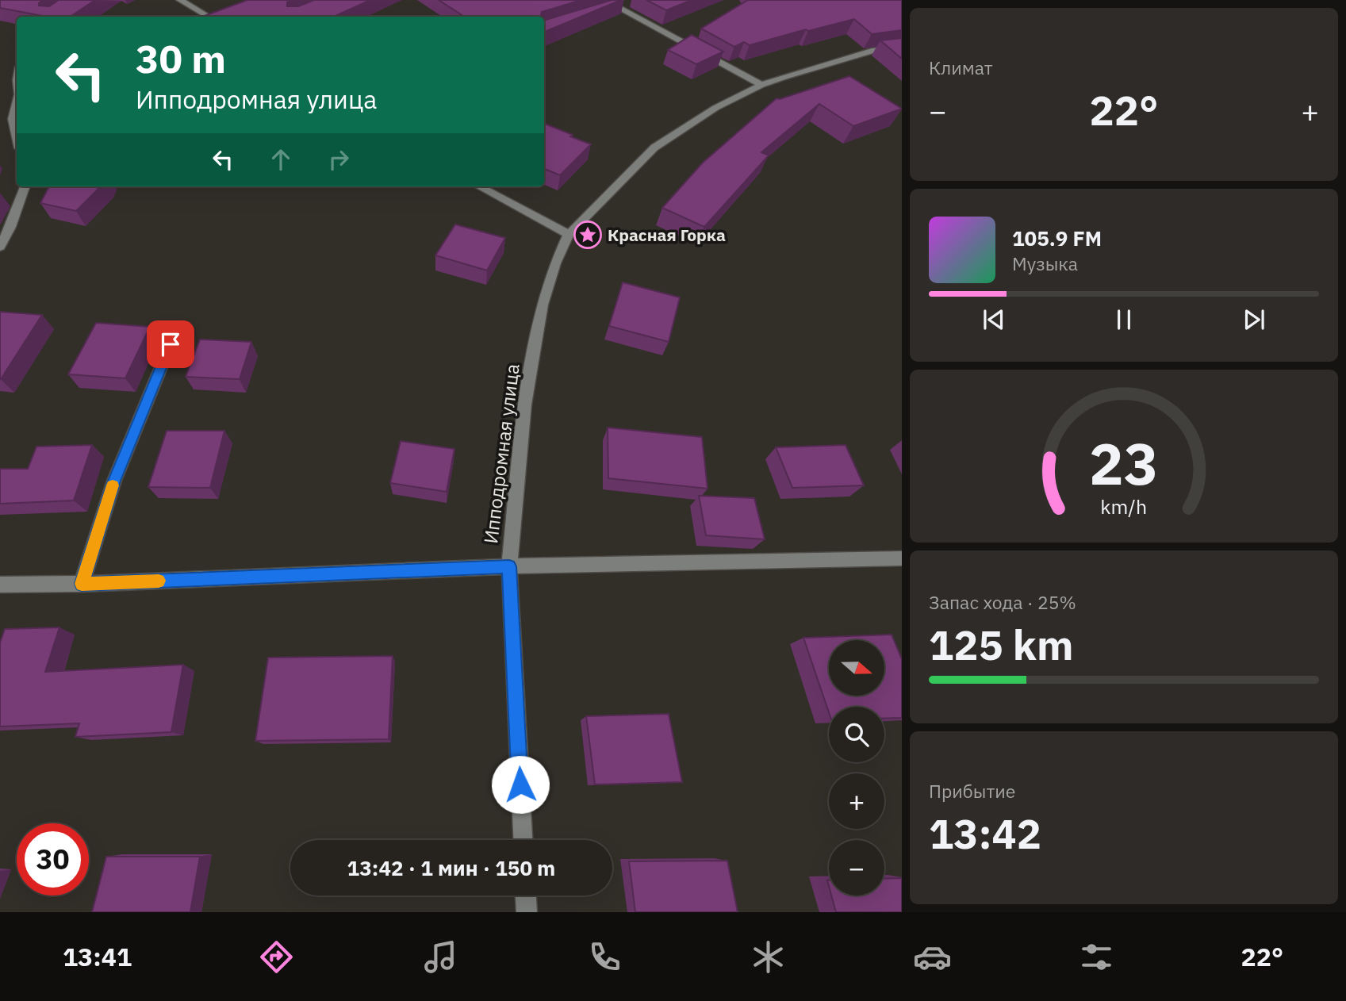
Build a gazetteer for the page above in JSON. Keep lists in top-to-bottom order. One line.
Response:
{"streets":{"street":["Ипподромная улица"]},"places":{"place":["Красная Горка"]},"north":"right","page":{"tile":["Климат",["Запас хода · 25%","125 km"],["Прибытие","13:42"]],"turn":["30 m","Ипподромная улица"],"heat":["−","22°","+"],"song":["105.9 FM","Музыка"],"map_buttons":["+","−"],"limit":"30","trip":"13:42 · 1 мин · 150 m","tabs":["13:41","22°"],"gauge":["23","km/h"]}}
